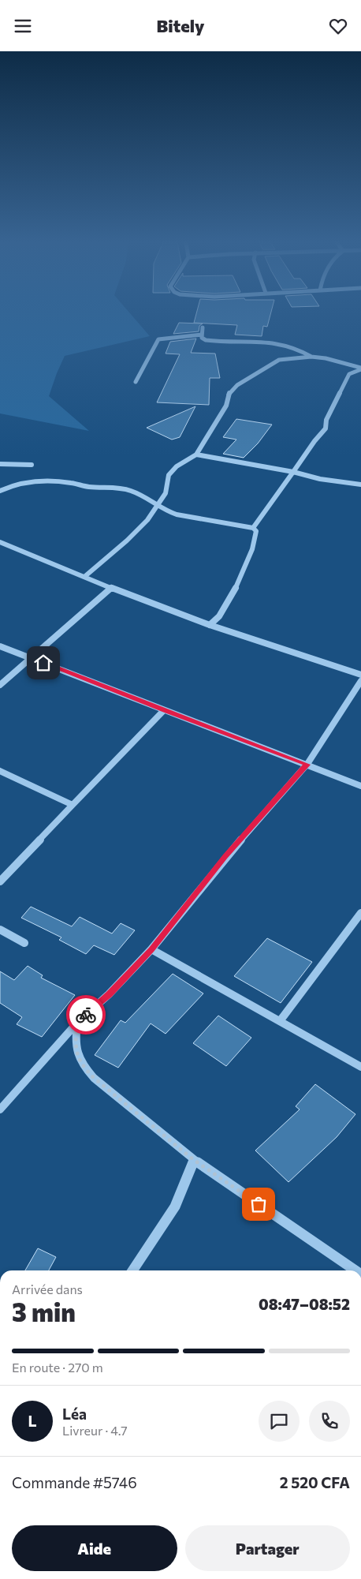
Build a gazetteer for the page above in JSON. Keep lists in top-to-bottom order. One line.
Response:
{"page":{"header":"Bitely","heading":["3 min","Arrivée dans","08:47–08:52"],"panel":["Léa","Livreur · 4.7","Commande #5746","2 520 CFA"],"bar":"En route · 270 m","round":"L","buttons":["Aide","Partager"]}}
